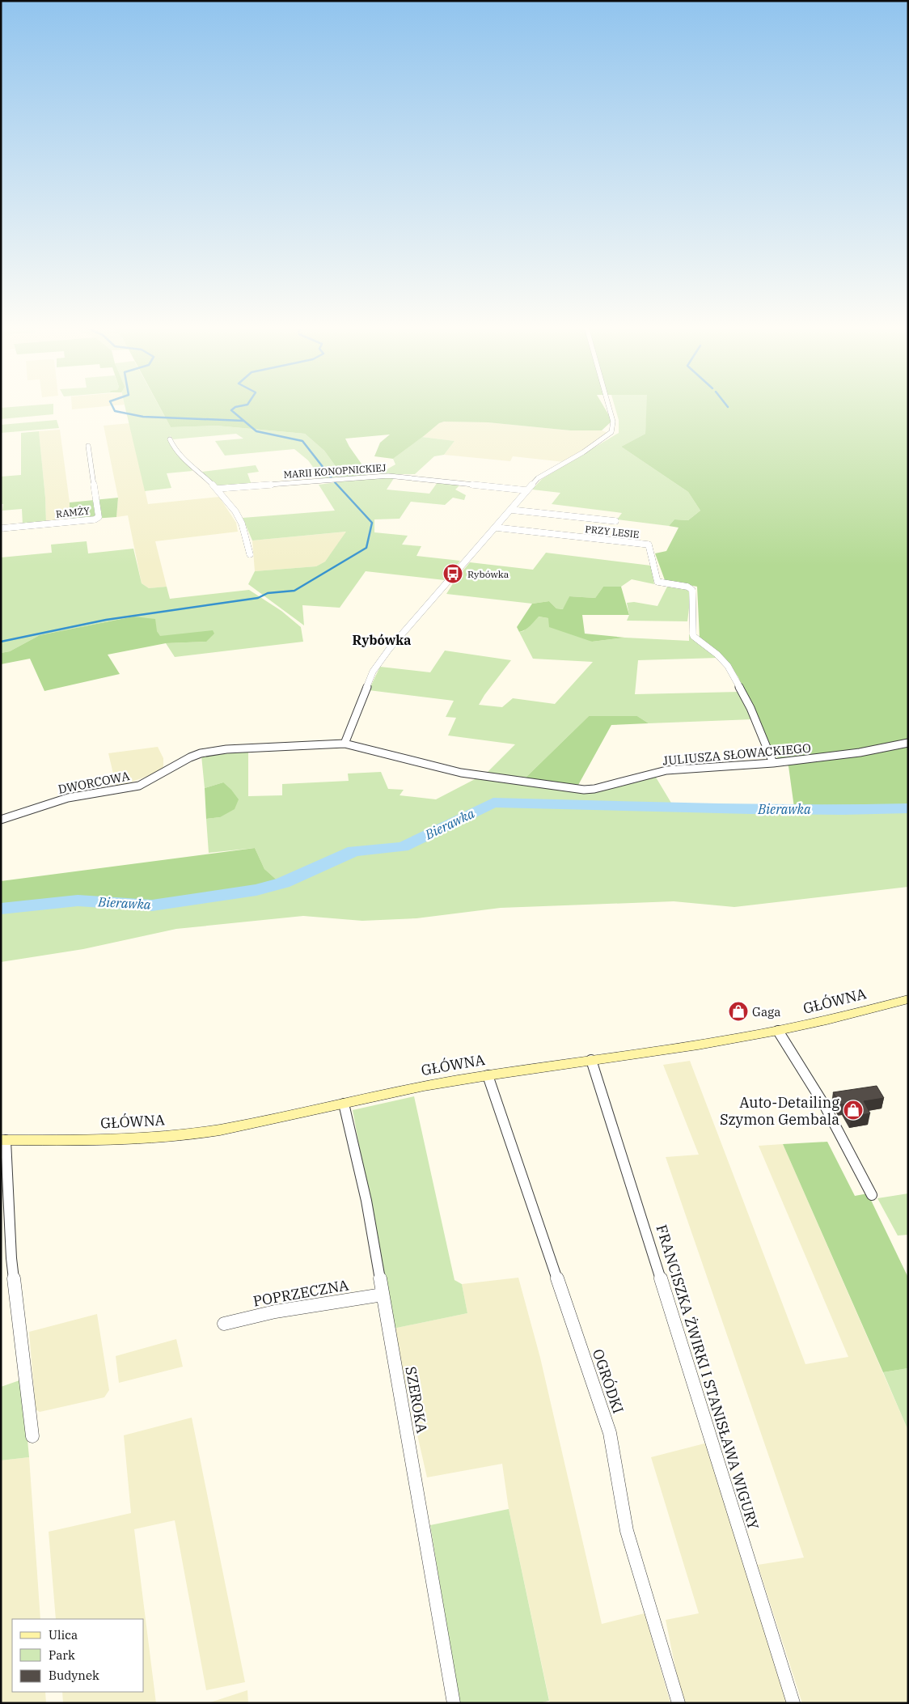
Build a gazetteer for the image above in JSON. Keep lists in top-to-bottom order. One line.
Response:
{"streets":{"main road":["GŁÓWNA"],"street":["MARII KONOPNICKIEJ","RAMŻY","PRZY LESIE","JULIUSZA SŁOWACKIEGO","DWORCOWA","POPRZECZNA","FRANCISZKA ŻWIRKI I STANISŁAWA WIGURY","OGRÓDKI","SZEROKA"]},"crossings":[["PRZY LESIE","JULIUSZA SŁOWACKIEGO"],["JULIUSZA SŁOWACKIEGO","DWORCOWA"],["GŁÓWNA","FRANCISZKA ŻWIRKI I STANISŁAWA WIGURY"],["GŁÓWNA","OGRÓDKI"],["GŁÓWNA","SZEROKA"],["POPRZECZNA","SZEROKA"]],"districts":["Rybówka"],"water":["Bierawka"],"places":{"bus stop":["Rybówka"],"shop":["Gaga","Auto-Detailing Szymon Gembala"]},"legend":["Ulica","Park","Budynek"]}
